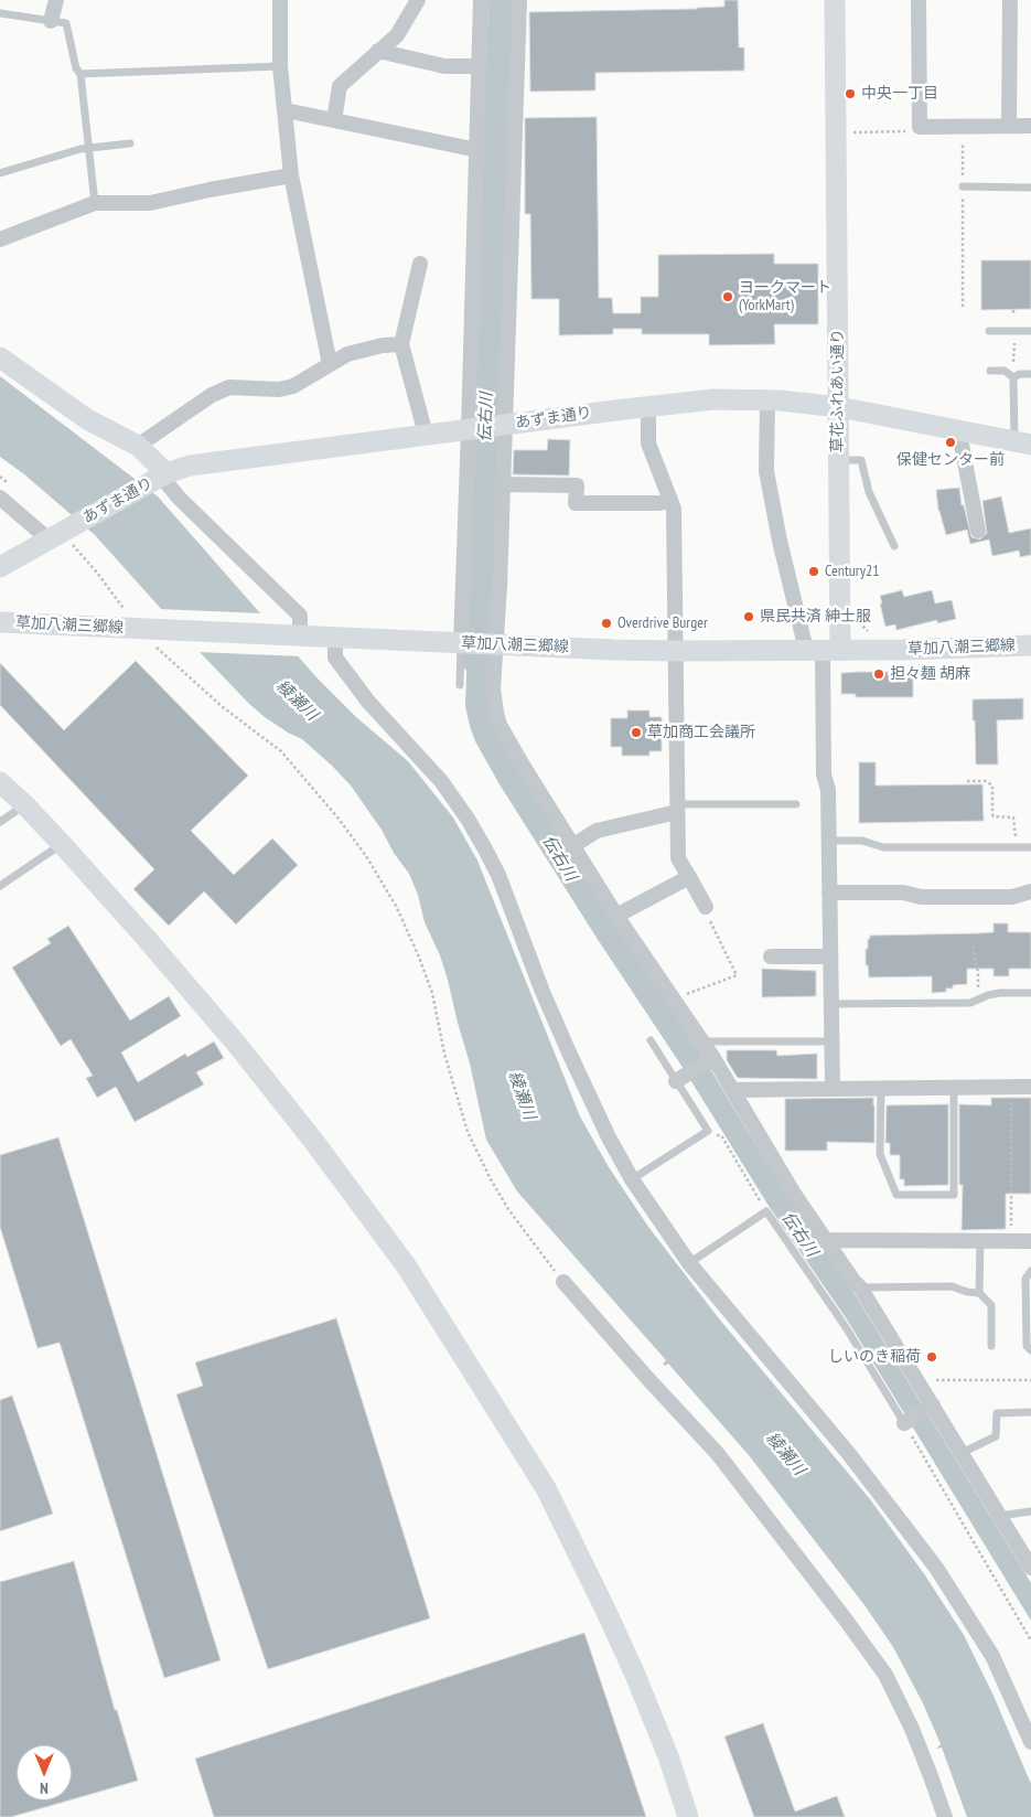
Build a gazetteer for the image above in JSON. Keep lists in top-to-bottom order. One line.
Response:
{"streets":{"street":["草花ふれあい通り","あずま通り","草加八潮三郷線"]},"crossings":[["草花ふれあい通り","あずま通り"],["草花ふれあい通り","草加八潮三郷線"]],"water":["伝右川","綾瀬川"],"places":["中央一丁目","ヨークマート (YorkMart)","保健センター前","Century21","県民共済 紳士服","Overdrive Burger","担々麺 胡麻","草加商工会議所","しいのき稲荷"],"north":"bottom"}
